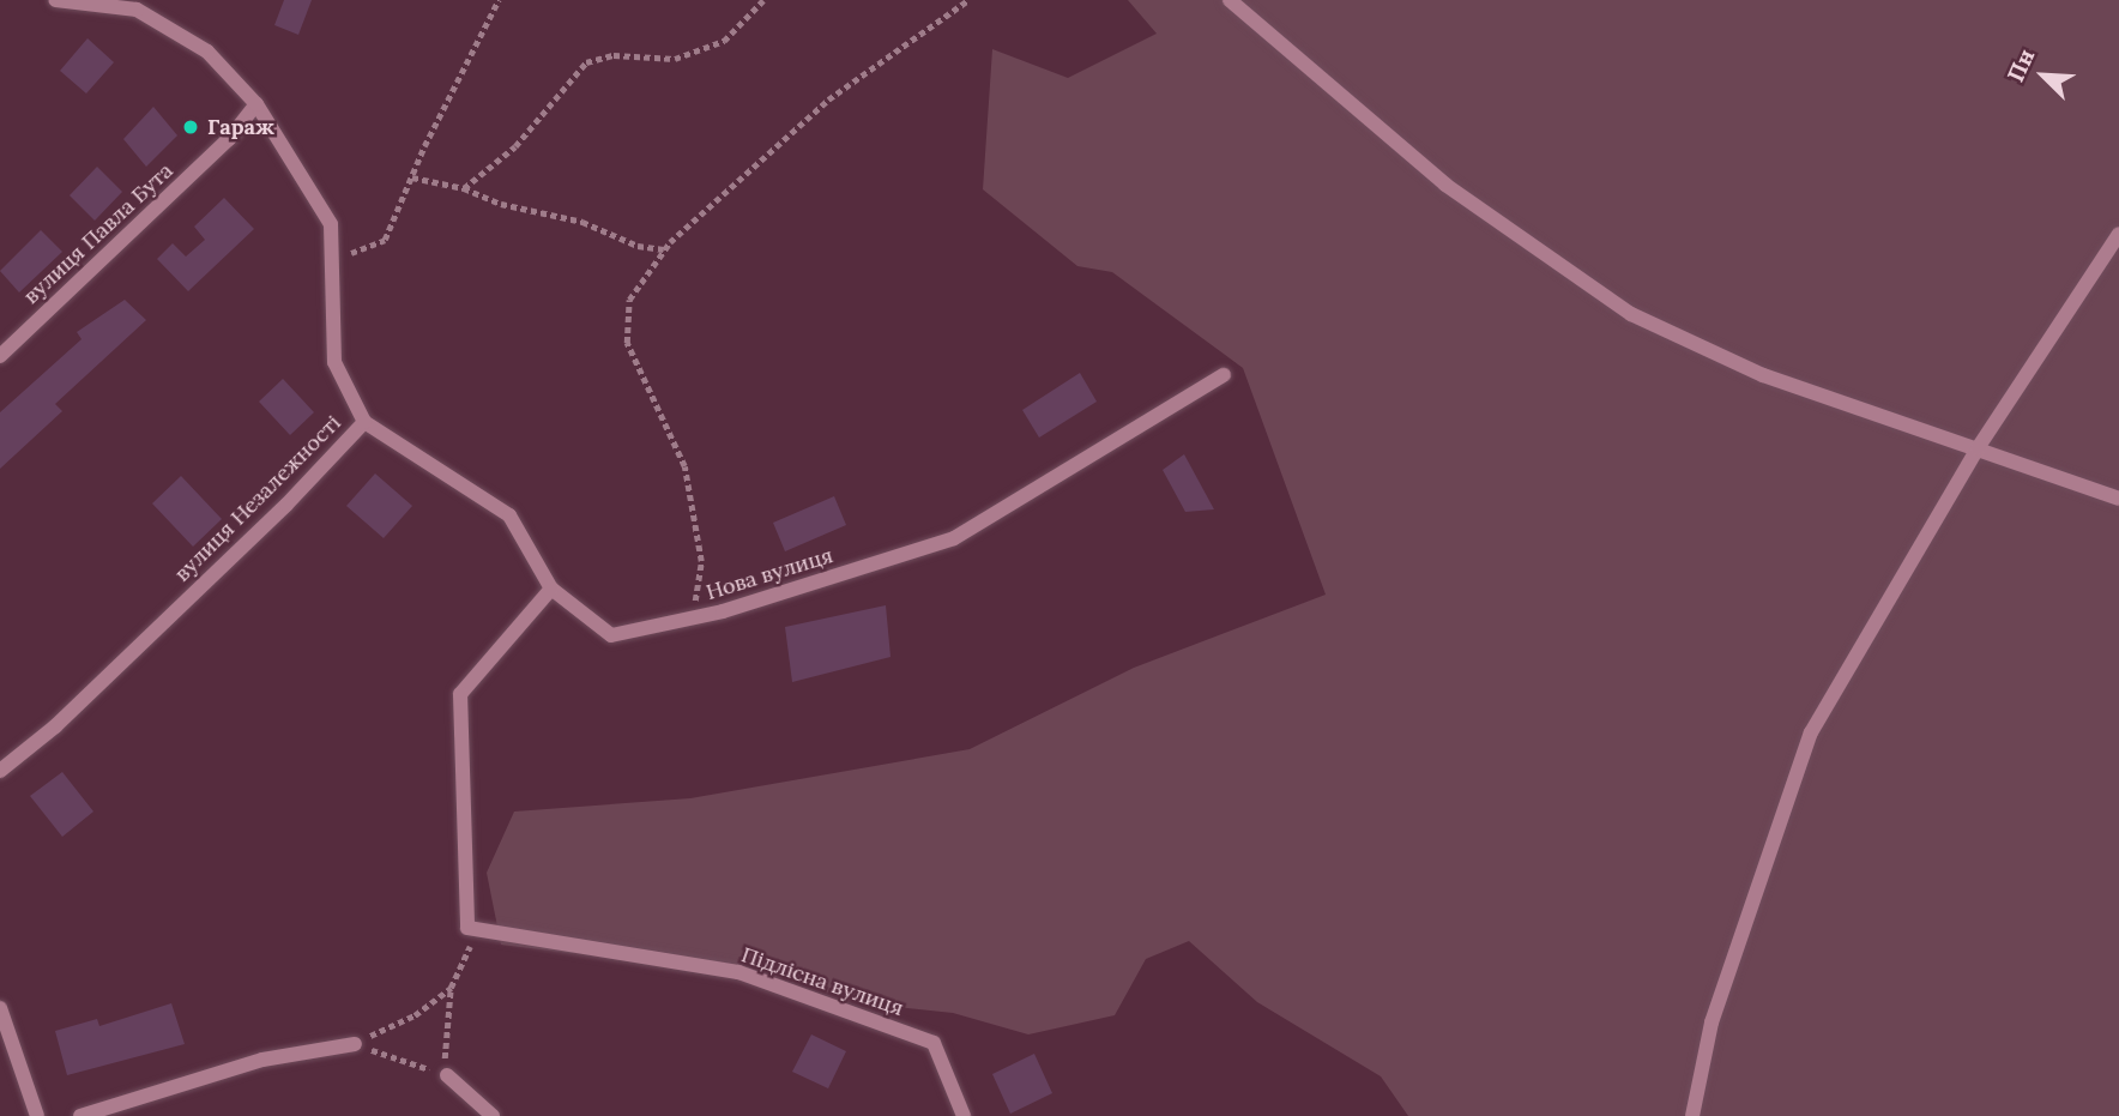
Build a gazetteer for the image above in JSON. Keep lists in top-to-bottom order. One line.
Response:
{"streets":{"street":["вулиця Павла Бута","вулиця Незалежності","Нова вулиця","Підлісна вулиця"]},"crossings":[["вулиця Павла Бута","вулиця Незалежності"],["вулиця Незалежності","Нова вулиця"]],"places":["Гараж"],"north":"top left"}
